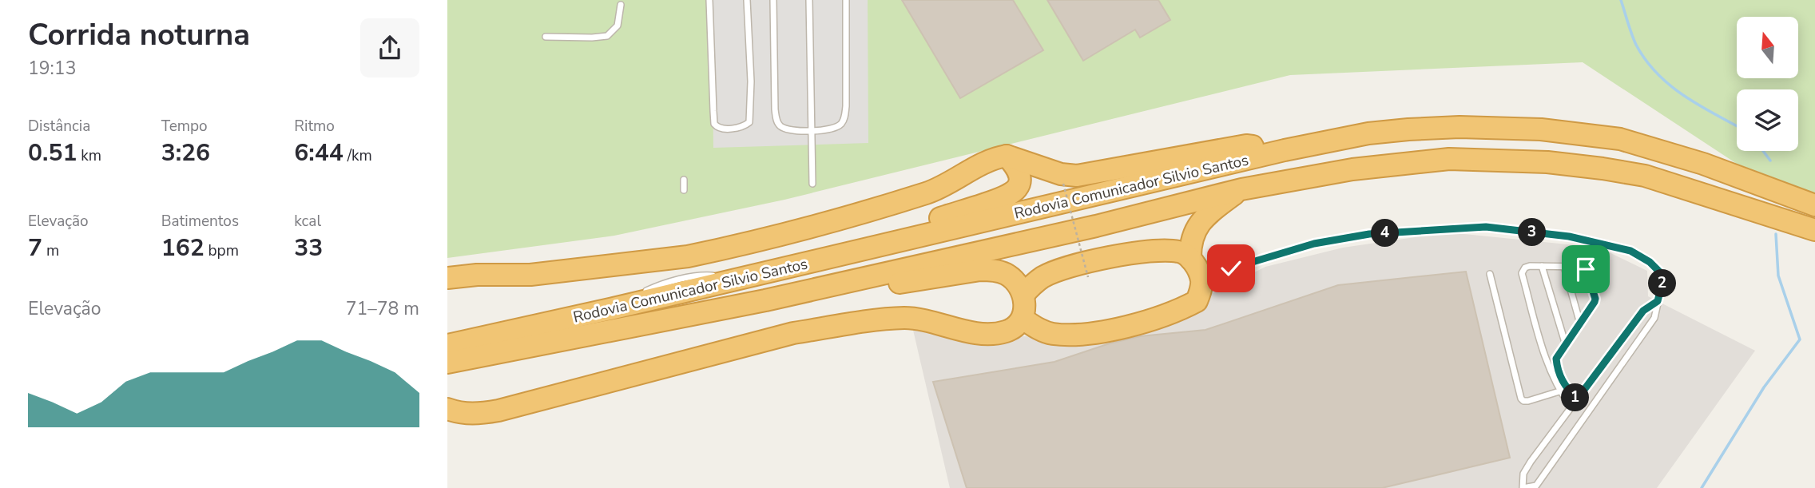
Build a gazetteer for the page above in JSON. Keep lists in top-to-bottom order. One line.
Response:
{"streets":{"highway":["Rodovia Comunicador Silvio Santos"]},"north":"top","page":{"heading":["Corrida noturna","19:13"],"stats":[["Distância","0.51 km"],["Tempo","3:26"],["Ritmo","6:44 /km"],["Elevação","7 m"],["Batimentos","162 bpm"],["kcal","33"]],"pins":["3","4","2","1"],"chart":["Elevação","71–78 m"]}}
